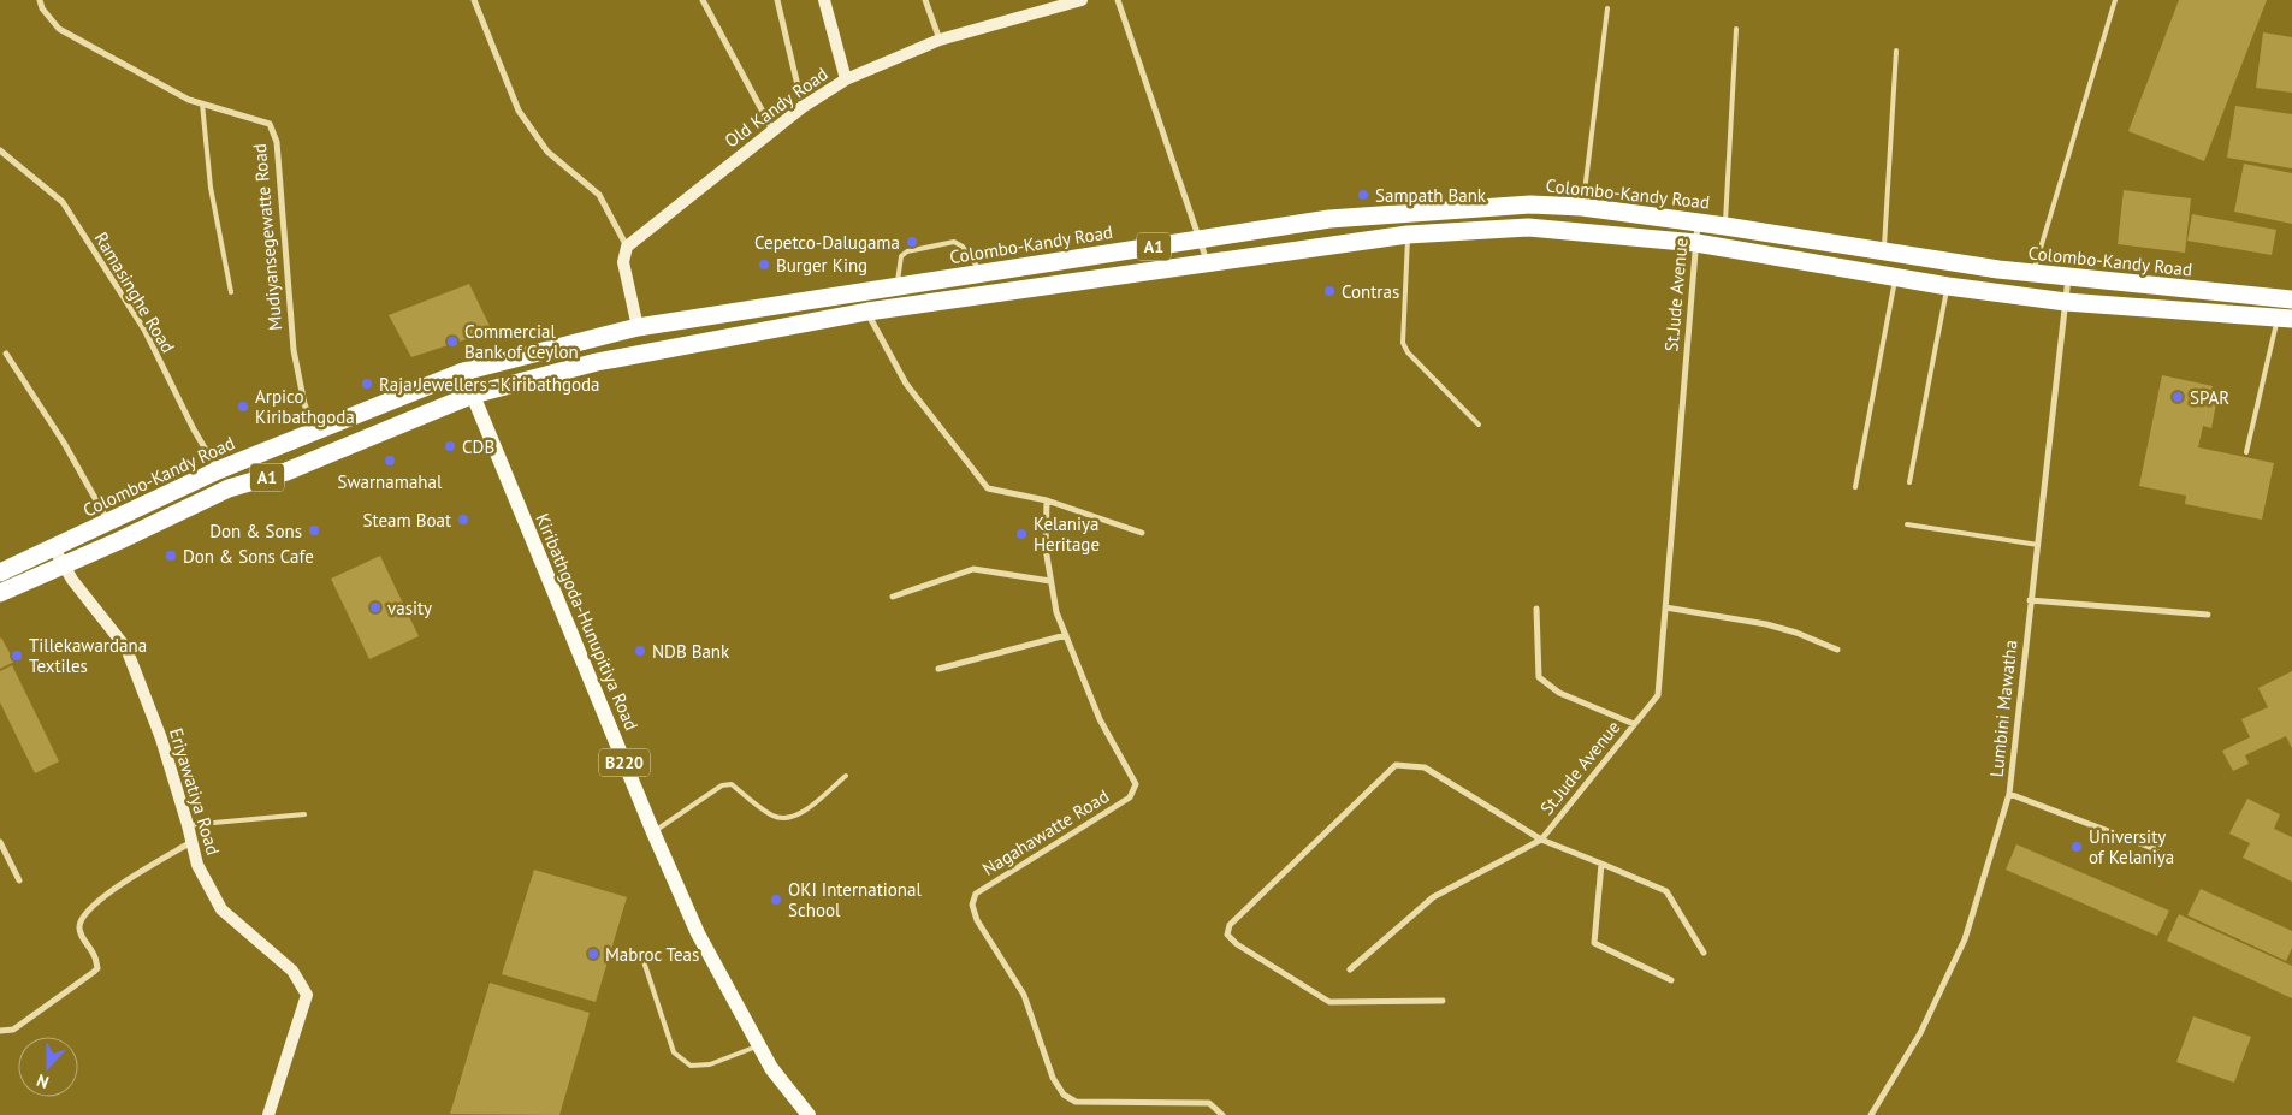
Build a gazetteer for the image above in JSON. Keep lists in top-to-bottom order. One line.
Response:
{"streets":{"highway":["Colombo-Kandy Road","A1"],"main road":["Kiribathgoda-Hunupitiya Road","B220"],"street":["Old Kandy Road","Mudiyansegewatte Road","Ramasinghe Road","St.Jude Avenue","Lumbini Mawatha","Eriyawatiya Road","Nagahawatte Road"]},"crossings":[["Colombo-Kandy Road","Mudiyansegewatte Road"],["Colombo-Kandy Road","Ramasinghe Road"],["Colombo-Kandy Road","St.Jude Avenue"],["Colombo-Kandy Road","Kiribathgoda-Hunupitiya Road"],["Colombo-Kandy Road","Lumbini Mawatha"],["Colombo-Kandy Road","Eriyawatiya Road"],["A1","St.Jude Avenue"],["A1","Kiribathgoda-Hunupitiya Road"],["A1","Lumbini Mawatha"],["A1","Eriyawatiya Road"]],"places":["Sampath Bank","Cepetco-Dalugama","Burger King","Contras","Commercial Bank of Ceylon","Raja Jewellers - Kiribathgoda","SPAR","Arpico Kiribathgoda","CDB","Swarnamahal","Steam Boat","Don & Sons","Kelaniya Heritage","Don & Sons Cafe","vasity","NDB Bank","Tillekawardana Textiles","University of Kelaniya","OKI International School","Mabroc Teas"],"north":"bottom"}
